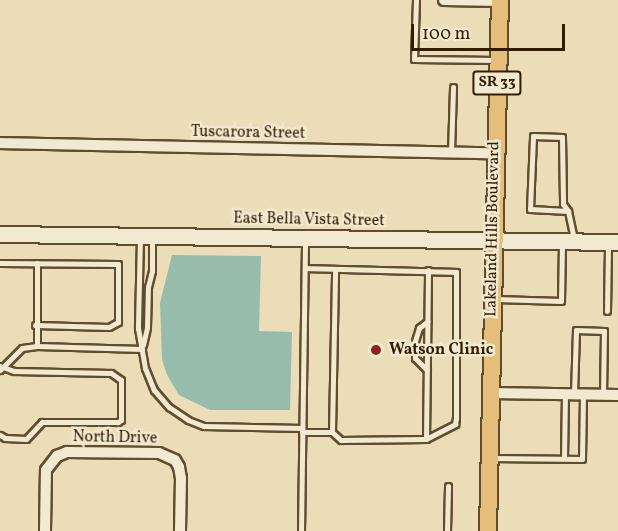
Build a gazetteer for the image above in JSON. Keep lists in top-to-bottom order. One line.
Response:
{"streets":{"main road":["SR 33","Lakeland Hills Boulevard"],"street":["Tuscarora Street","East Bella Vista Street","North Drive"]},"crossings":[["Tuscarora Street","Lakeland Hills Boulevard"],["East Bella Vista Street","Lakeland Hills Boulevard"]],"places":["Watson Clinic"],"scale_bar":"100 m"}
